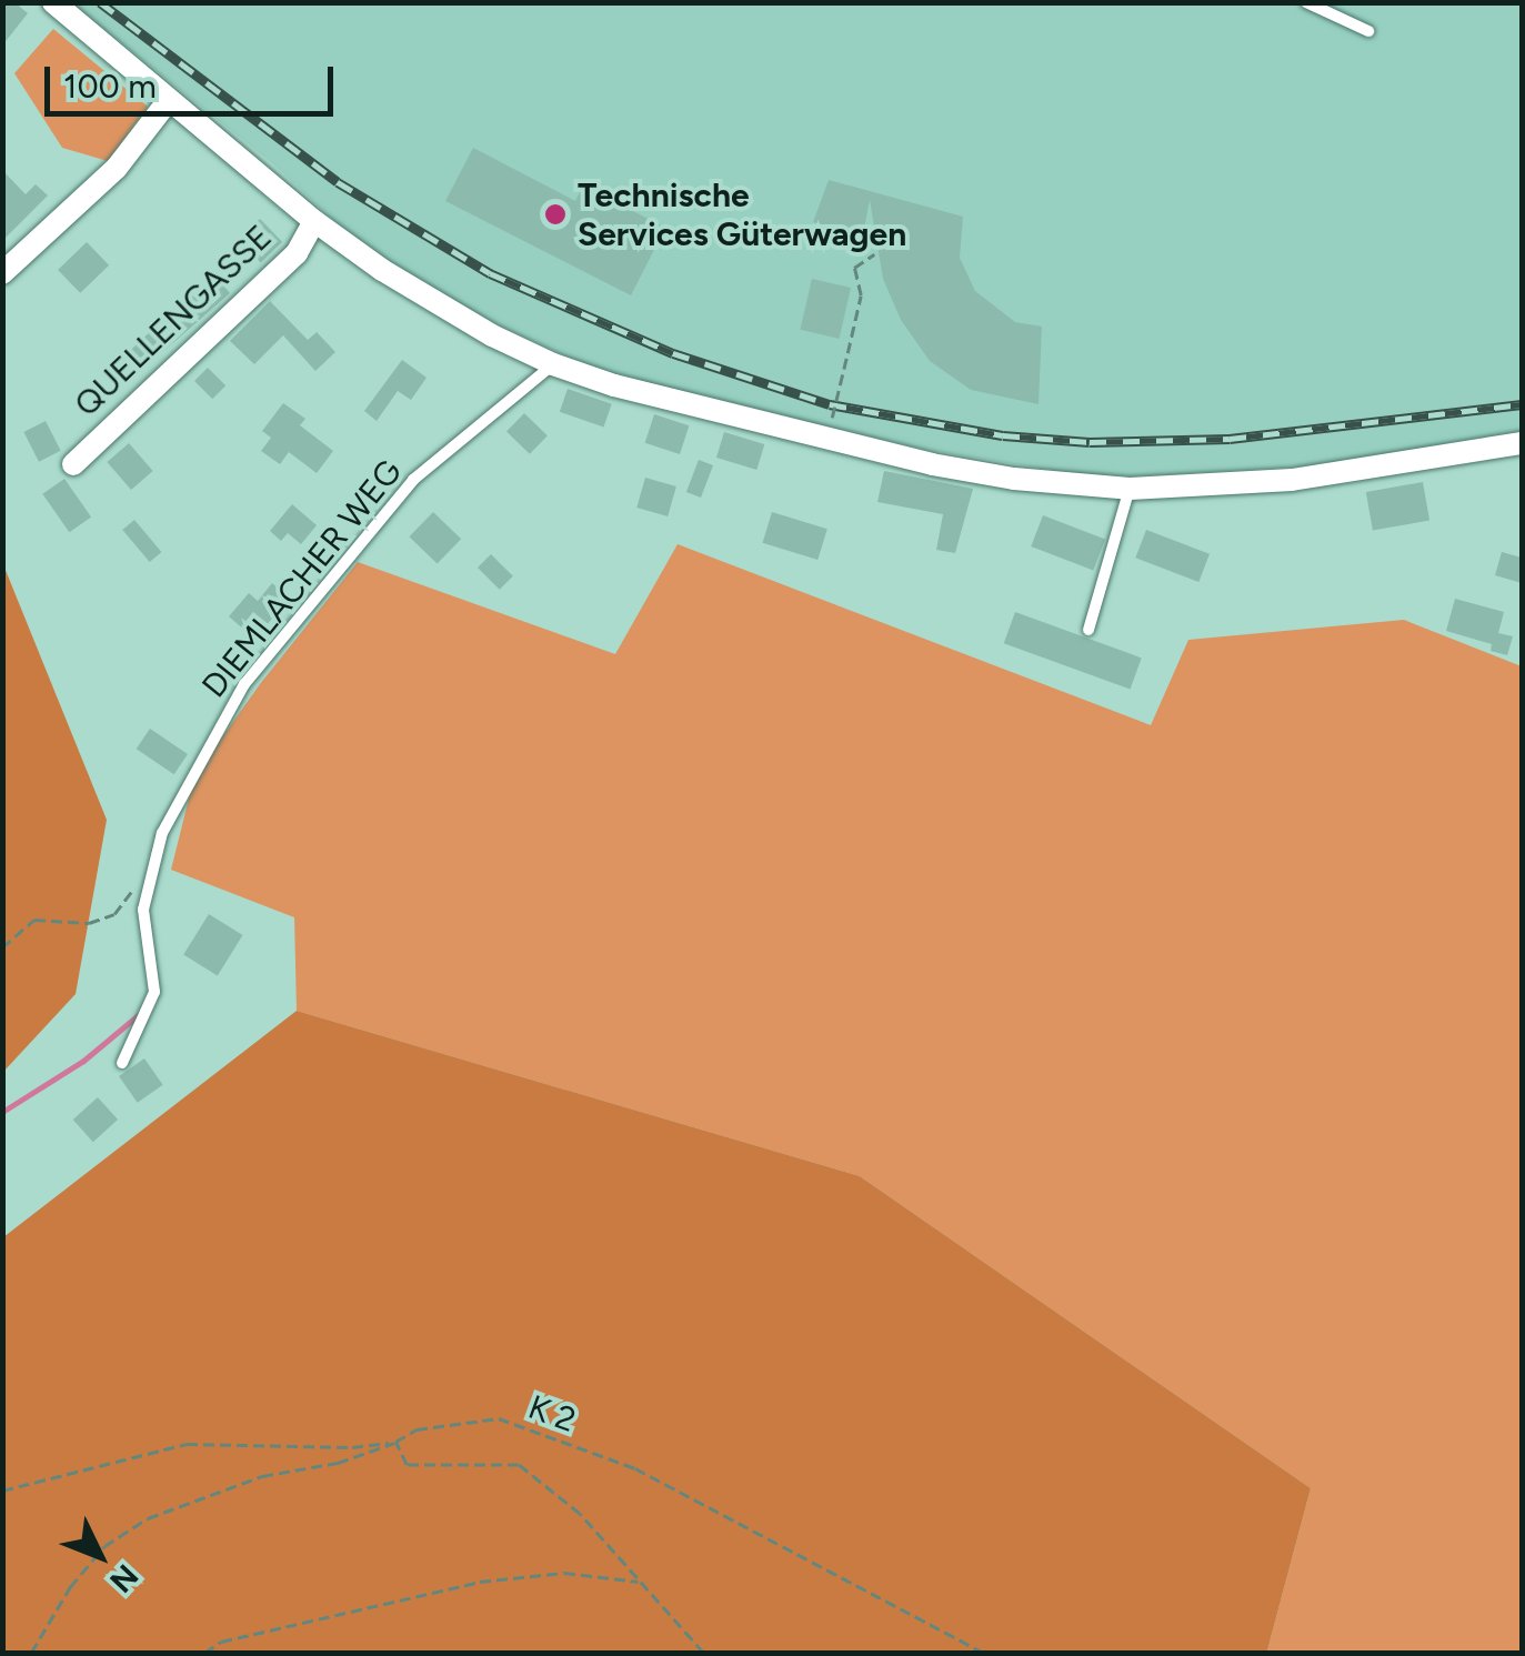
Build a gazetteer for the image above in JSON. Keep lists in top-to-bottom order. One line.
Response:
{"streets":{"street":["QUELLENGASSE"],"lane":["DIEMLACHER WEG"],"path":["K 2"]},"places":["Technische Services Güterwagen"],"scale_bar":"100 m","north":"bottom right"}
